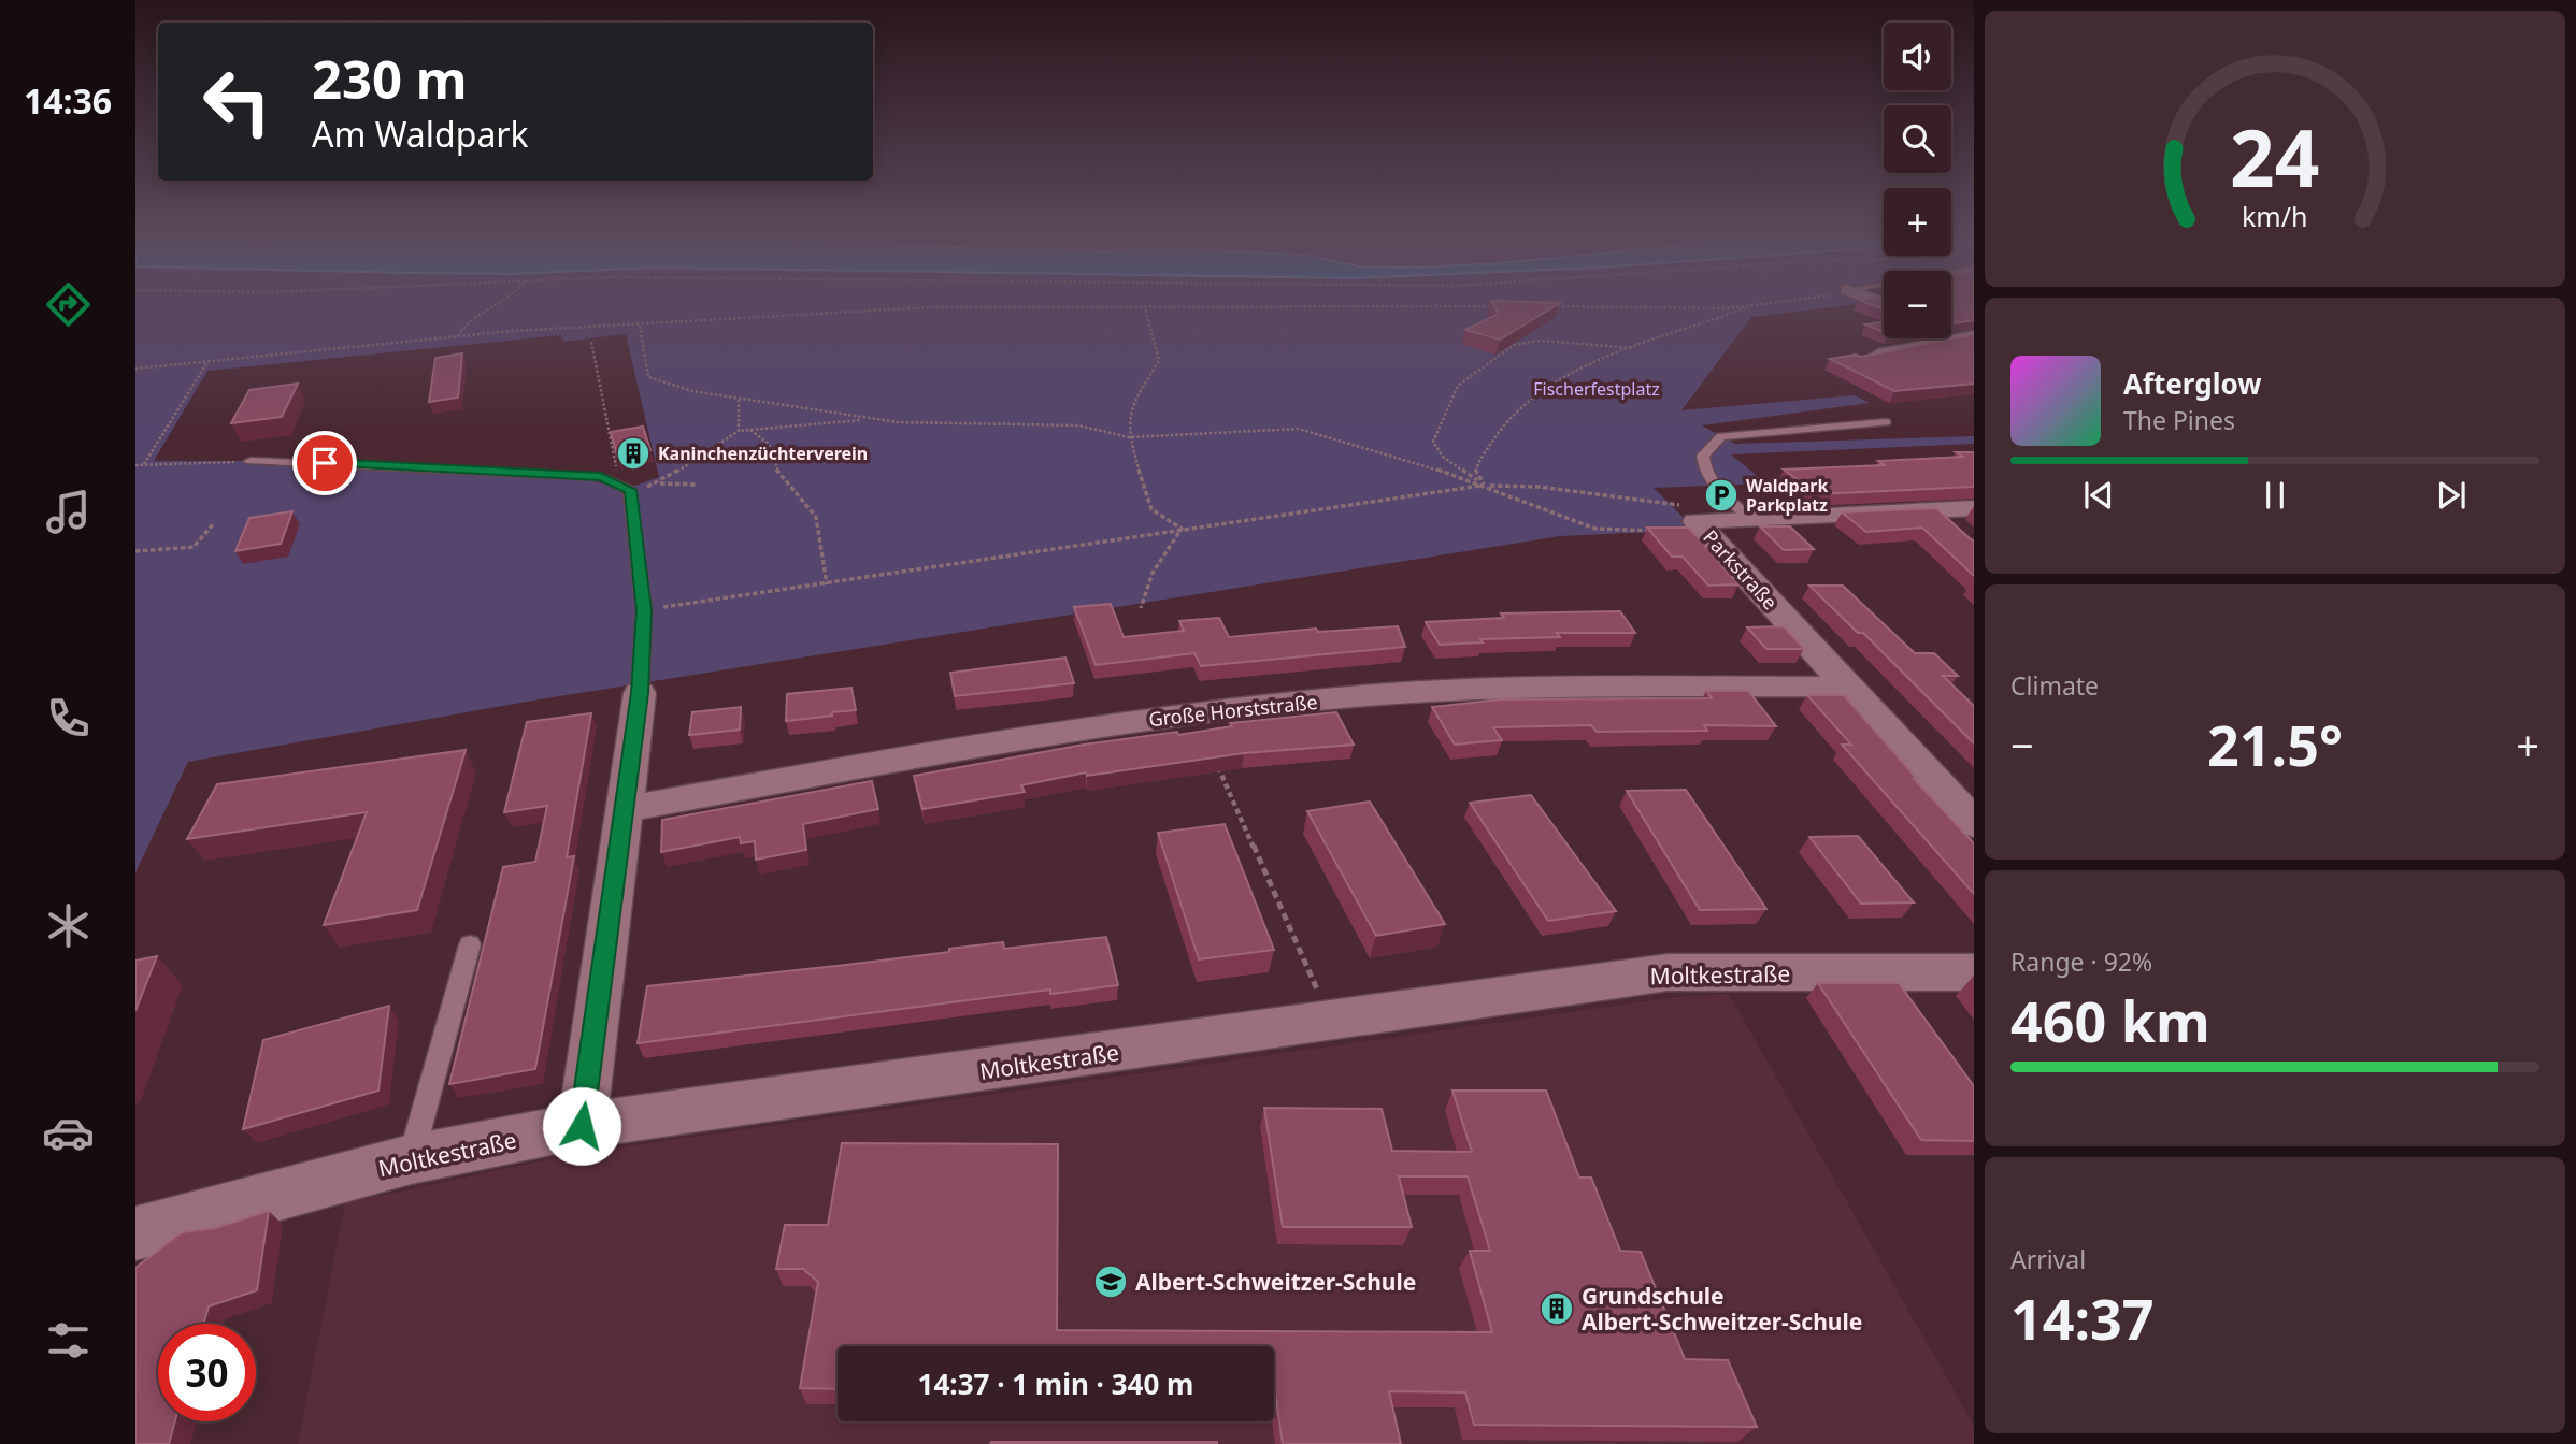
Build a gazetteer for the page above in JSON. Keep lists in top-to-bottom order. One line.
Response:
{"streets":{"street":["Parkstraße","Große Horststraße","Moltkestraße"]},"crossings":[["Parkstraße","Große Horststraße"]],"parks":["Fischerfestplatz"],"places":{"building":["Kaninchenzüchterverein","Grundschule Albert-Schweitzer-Schule"],"parking":["Waldpark Parkplatz"],"school or university":["Albert-Schweitzer-Schule"]},"page":{"tabs":"14:36","map_buttons":["+","−"],"turn":["230 m","Am Waldpark"],"song":["Afterglow","The Pines"],"tile":["Climate",["Range · 92%","460 km"],["Arrival","14:37"]],"heat":["−","21.5°","+"],"limit":"30","trip":"14:37 · 1 min · 340 m","gauge":["24","km/h"]}}
